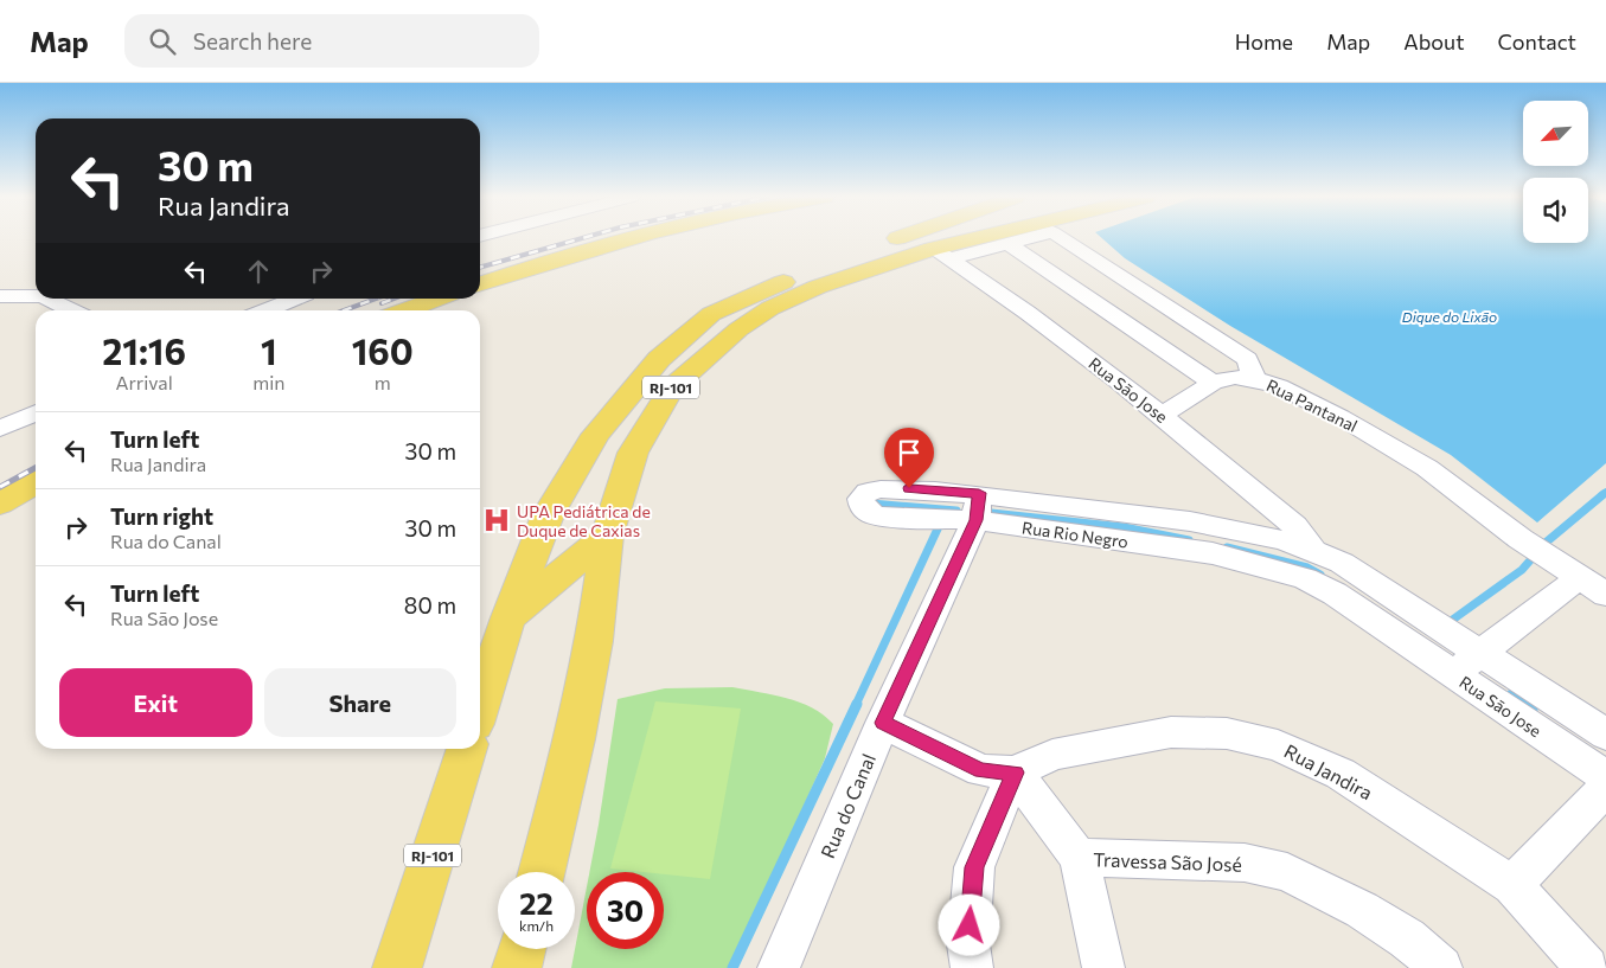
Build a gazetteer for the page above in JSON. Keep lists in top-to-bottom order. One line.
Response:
{"streets":{"main road":["RJ-101"],"street":["Rua Sāo Jose","Rua Pantanal","Rua Rio Negro","Rua Jandira","Rua do Canal","Travessa São José"]},"crossings":[["RJ-101","Rua Sāo Jose"],["RJ-101","Rua Pantanal"],["Rua Sāo Jose","Rua Pantanal"],["Rua Sāo Jose","Rua Rio Negro"],["Rua Rio Negro","Rua do Canal"],["Rua Jandira","Rua do Canal"]],"water":["Dique do Lixão"],"places":{"hospital":["UPA Pediátrica de Duque de Caxias"]},"north":"bottom left","page":{"header":"Map","search":"Search here","nav":["Home","Map","About","Contact"],"turn":["30 m","Rua Jandira"],"eta":["21:16","Arrival","1","min","160","m"],"list":[{"name":"Turn left","note":"Rua Jandira","value":"30 m"},{"name":"Turn right","note":"Rua do Canal","value":"30 m"},{"name":"Turn left","note":"Rua Sāo Jose","value":"80 m"}],"buttons":["Exit","Share"],"speed":"22 km/h","limit":"30"}}
